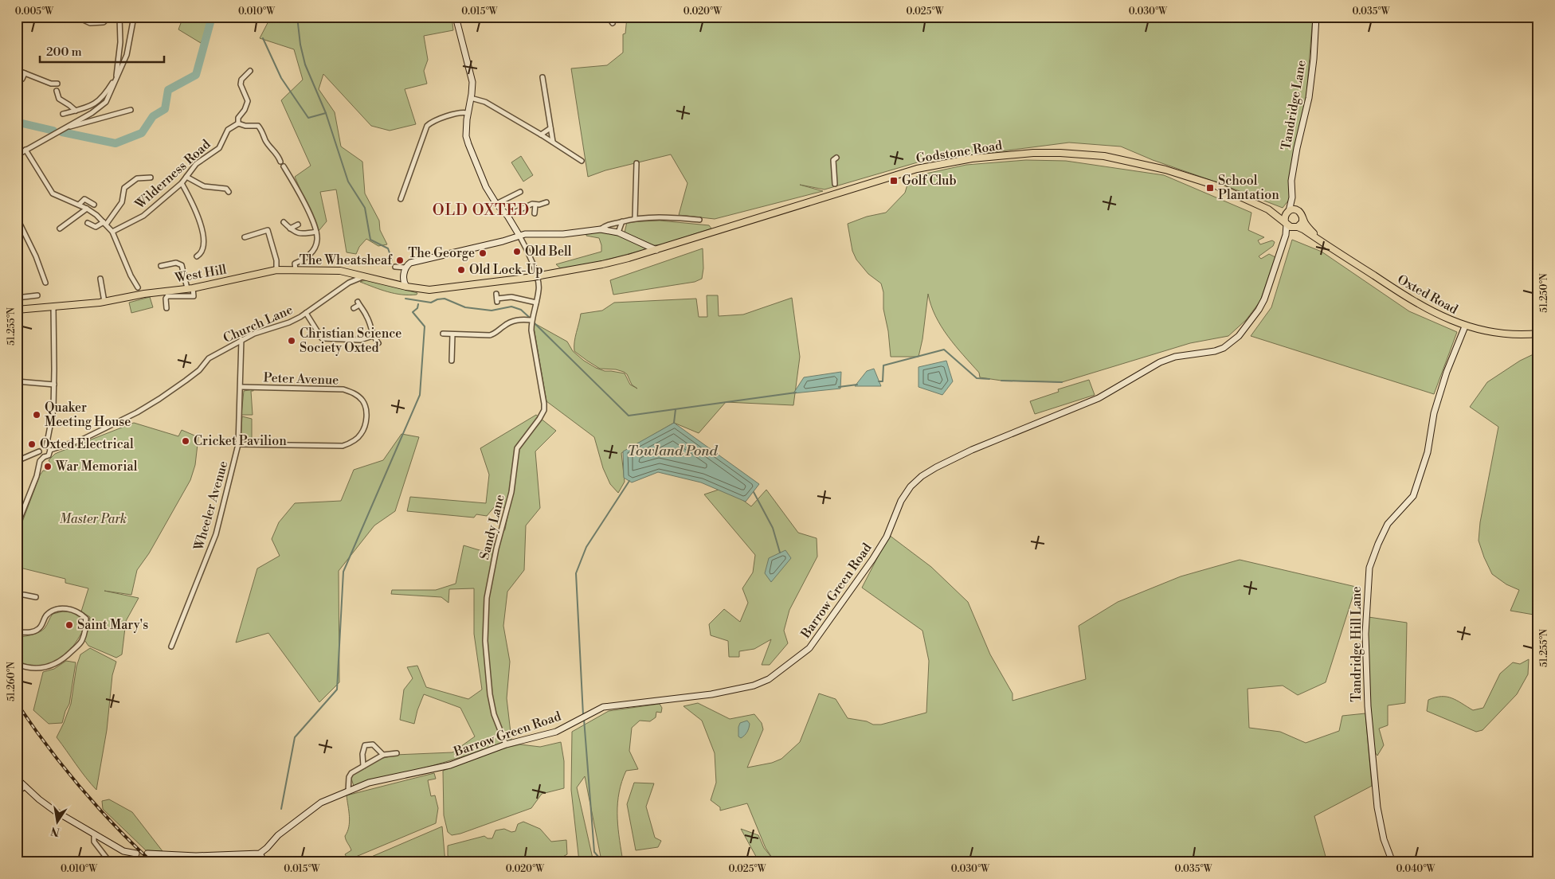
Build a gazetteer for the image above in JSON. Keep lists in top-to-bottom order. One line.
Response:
{"streets":{"main road":["Godstone Road","West Hill","Oxted Road"],"street":["Tandridge Lane","Wilderness Road","Church Lane","Peter Avenue","Wheeler Avenue","Sandy Lane","Barrow Green Road","Tandridge Hill Lane"]},"crossings":[["Tandridge Lane","Godstone Road"],["Tandridge Lane","Oxted Road"],["Tandridge Lane","Barrow Green Road"],["Godstone Road","West Hill"],["Godstone Road","Oxted Road"],["Godstone Road","Church Lane"],["Godstone Road","Barrow Green Road"],["Oxted Road","Barrow Green Road"],["Oxted Road","Tandridge Hill Lane"],["Church Lane","Wheeler Avenue"],["Peter Avenue","Wheeler Avenue"],["Sandy Lane","Barrow Green Road"]],"districts":["OLD OXTED"],"water":["Towland Pond"],"parks":["Master Park"],"places":{"transit":["Golf Club","School Plantation"],"other":["Old Bell","The George","The Wheatsheaf","Old Lock-Up","Christian Science Society Oxted","Quaker Meeting House","Cricket Pavilion","Oxted Electrical","War Memorial","Saint Mary's"]},"scale_bar":"200 m","north":"bottom","coordinates":["0.005°W","0.010°W","0.015°W","0.020°W","0.025°W","0.030°W","0.035°W","51.250°N","51.255°N","51.260°N","0.040°W"]}
